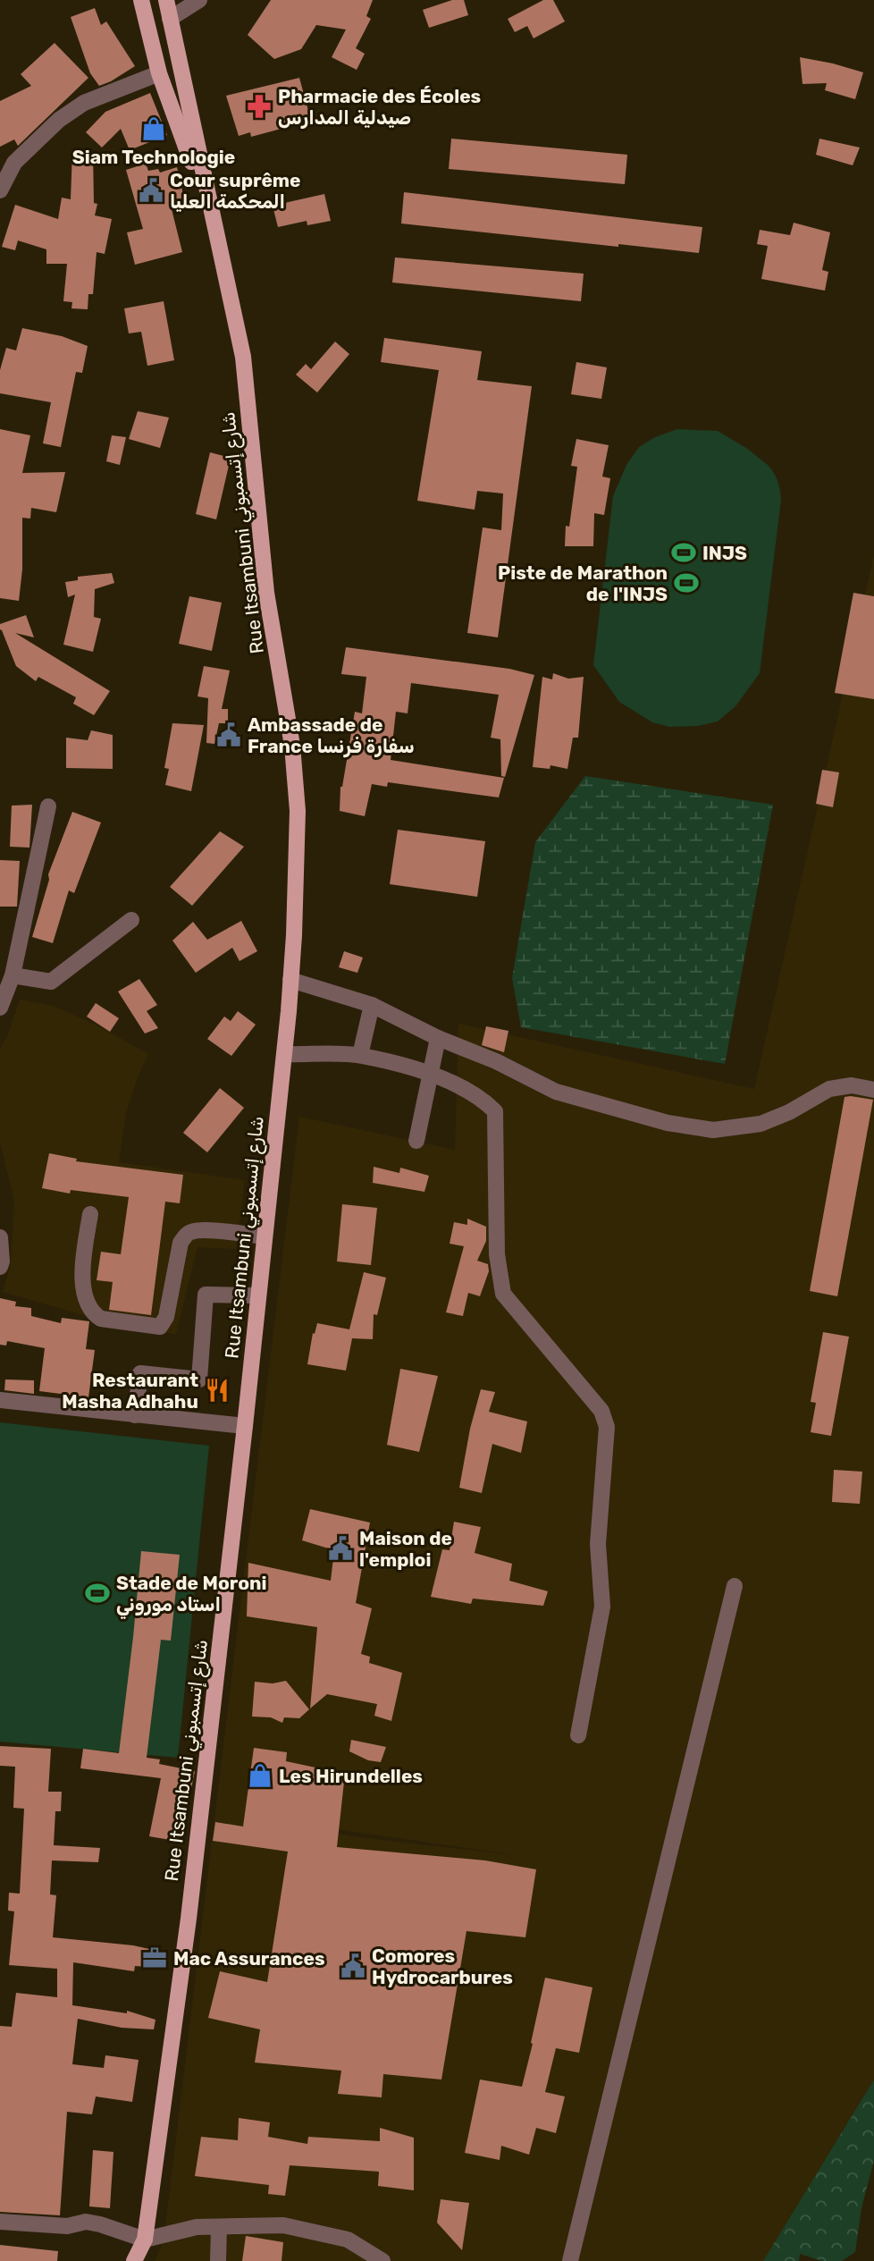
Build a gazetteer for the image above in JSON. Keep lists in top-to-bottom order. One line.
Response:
{"streets":{"main road":["Rue Itsambuni شارع إتسمبوني"]},"places":{"pharmacy":["Pharmacie des Écoles صيدلية المدارس"],"shop":["Siam Technologie","Les Hirundelles"],"public building":["Cour suprême المحكمة العليا","Ambassade de France سفارة فرنسا","Maison de l'emploi","Comores Hydrocarbures"],"sports":["INJS","Piste de Marathon de l'INJS","Stade de Moroni استاد موروني"],"restaurant":["Restaurant Masha Adhahu"],"office":["Mac Assurances"]}}
